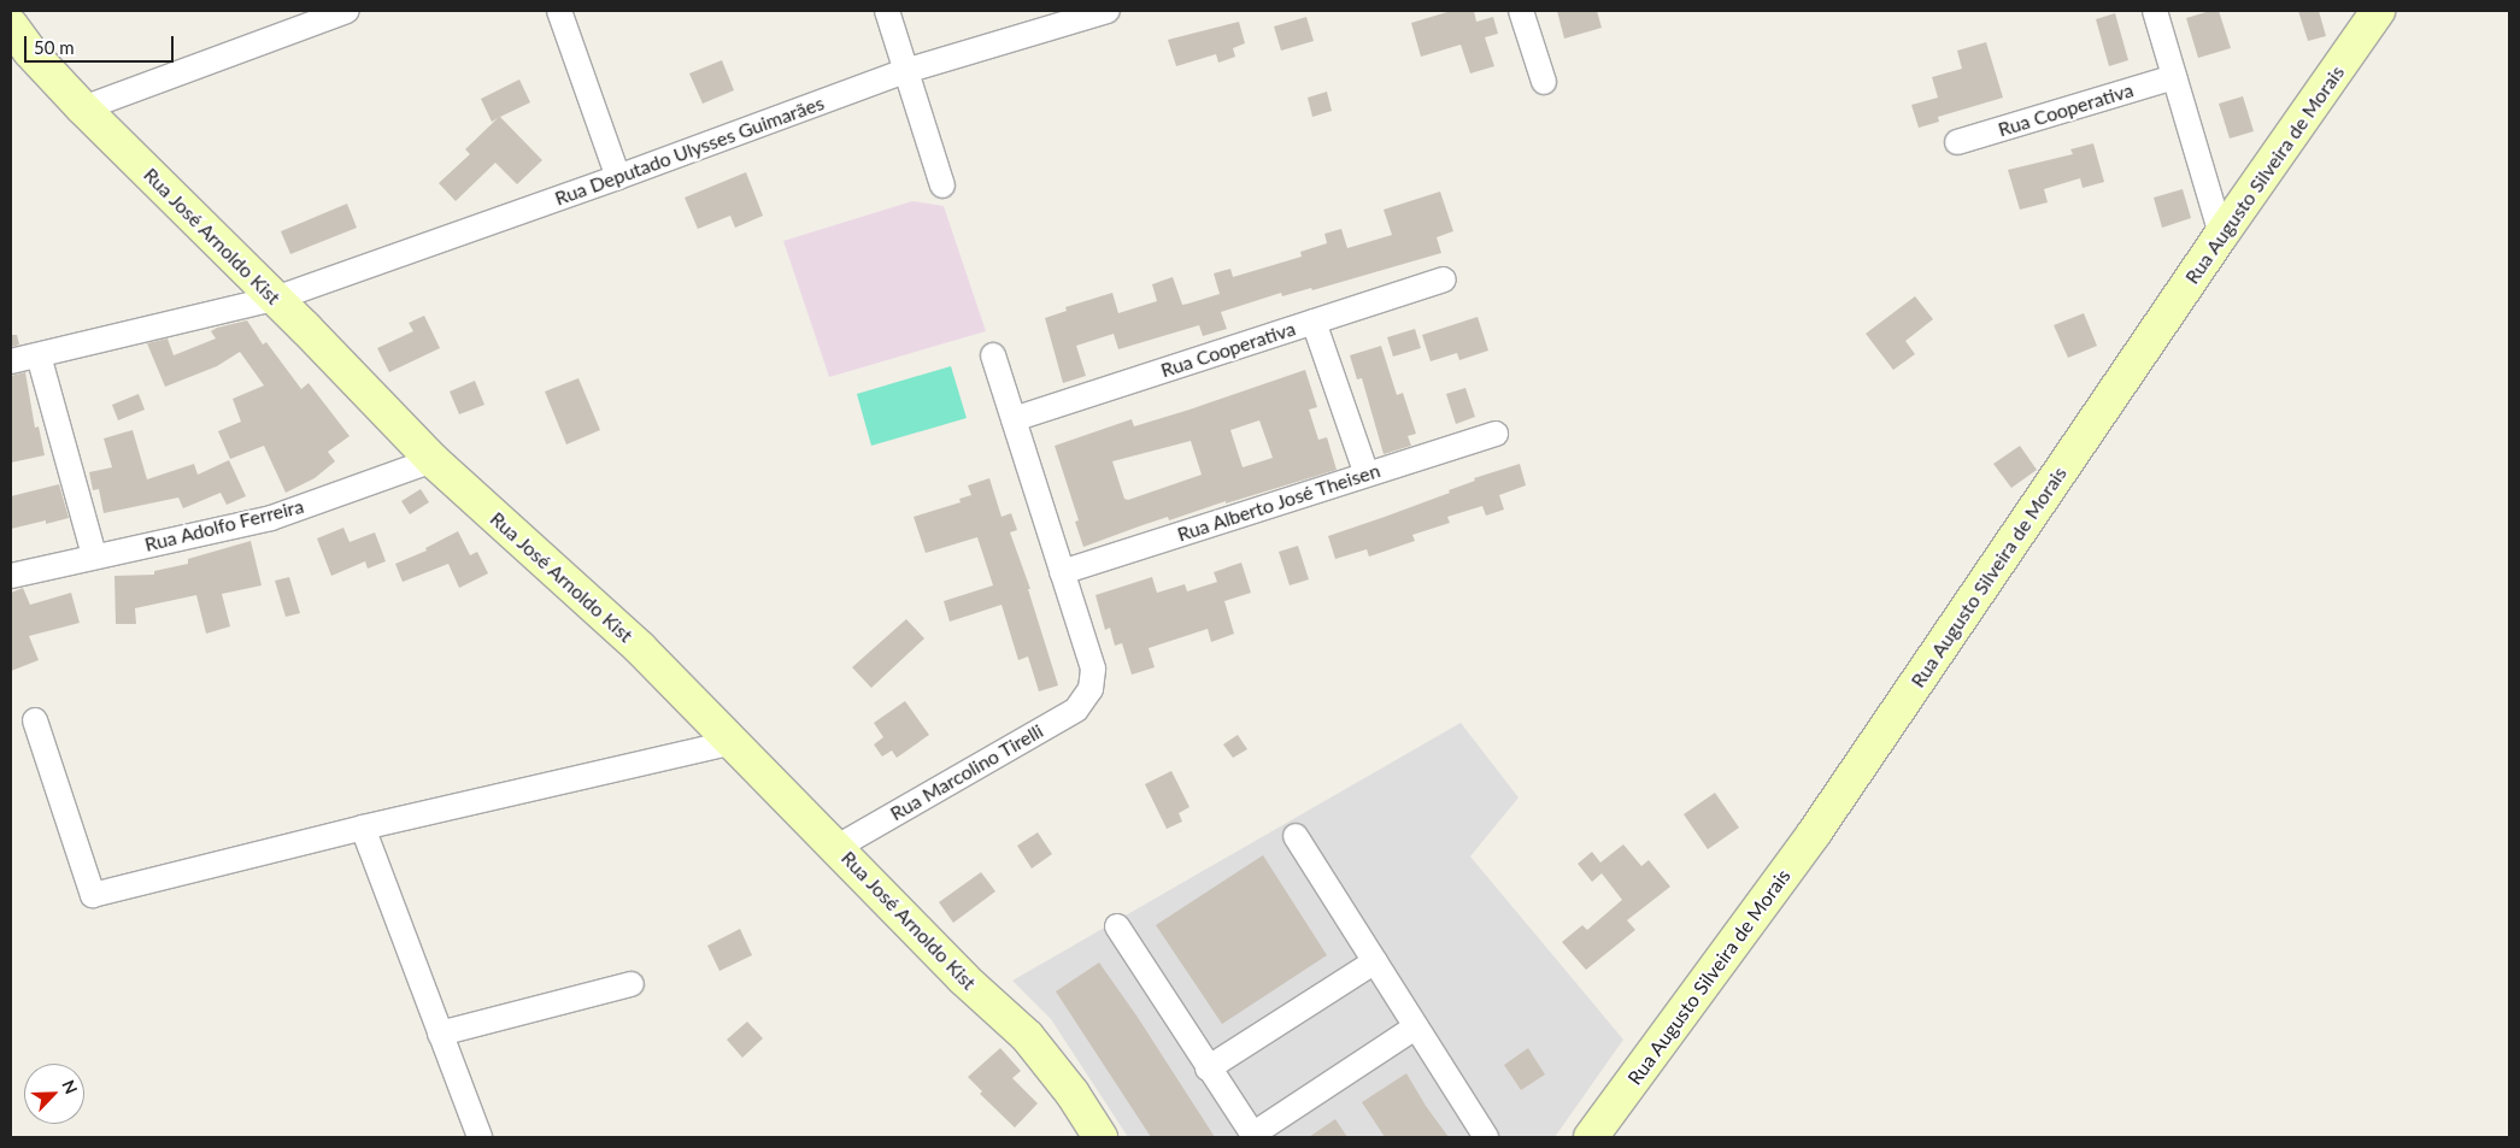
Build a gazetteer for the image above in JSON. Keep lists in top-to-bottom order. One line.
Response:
{"streets":{"street":["Rua Cooperativa","Rua Deputado Ulysses Guimarães","Rua Augusto Silveira de Morais","Rua José Arnoldo Kist","Rua Alberto José Theisen","Rua Adolfo Ferreira","Rua Marcolino Tirelli"]},"crossings":[["Rua Deputado Ulysses Guimarães","Rua José Arnoldo Kist"],["Rua José Arnoldo Kist","Rua Adolfo Ferreira"],["Rua José Arnoldo Kist","Rua Marcolino Tirelli"],["Rua Alberto José Theisen","Rua Marcolino Tirelli"]],"scale_bar":"50 m","north":"top right"}
